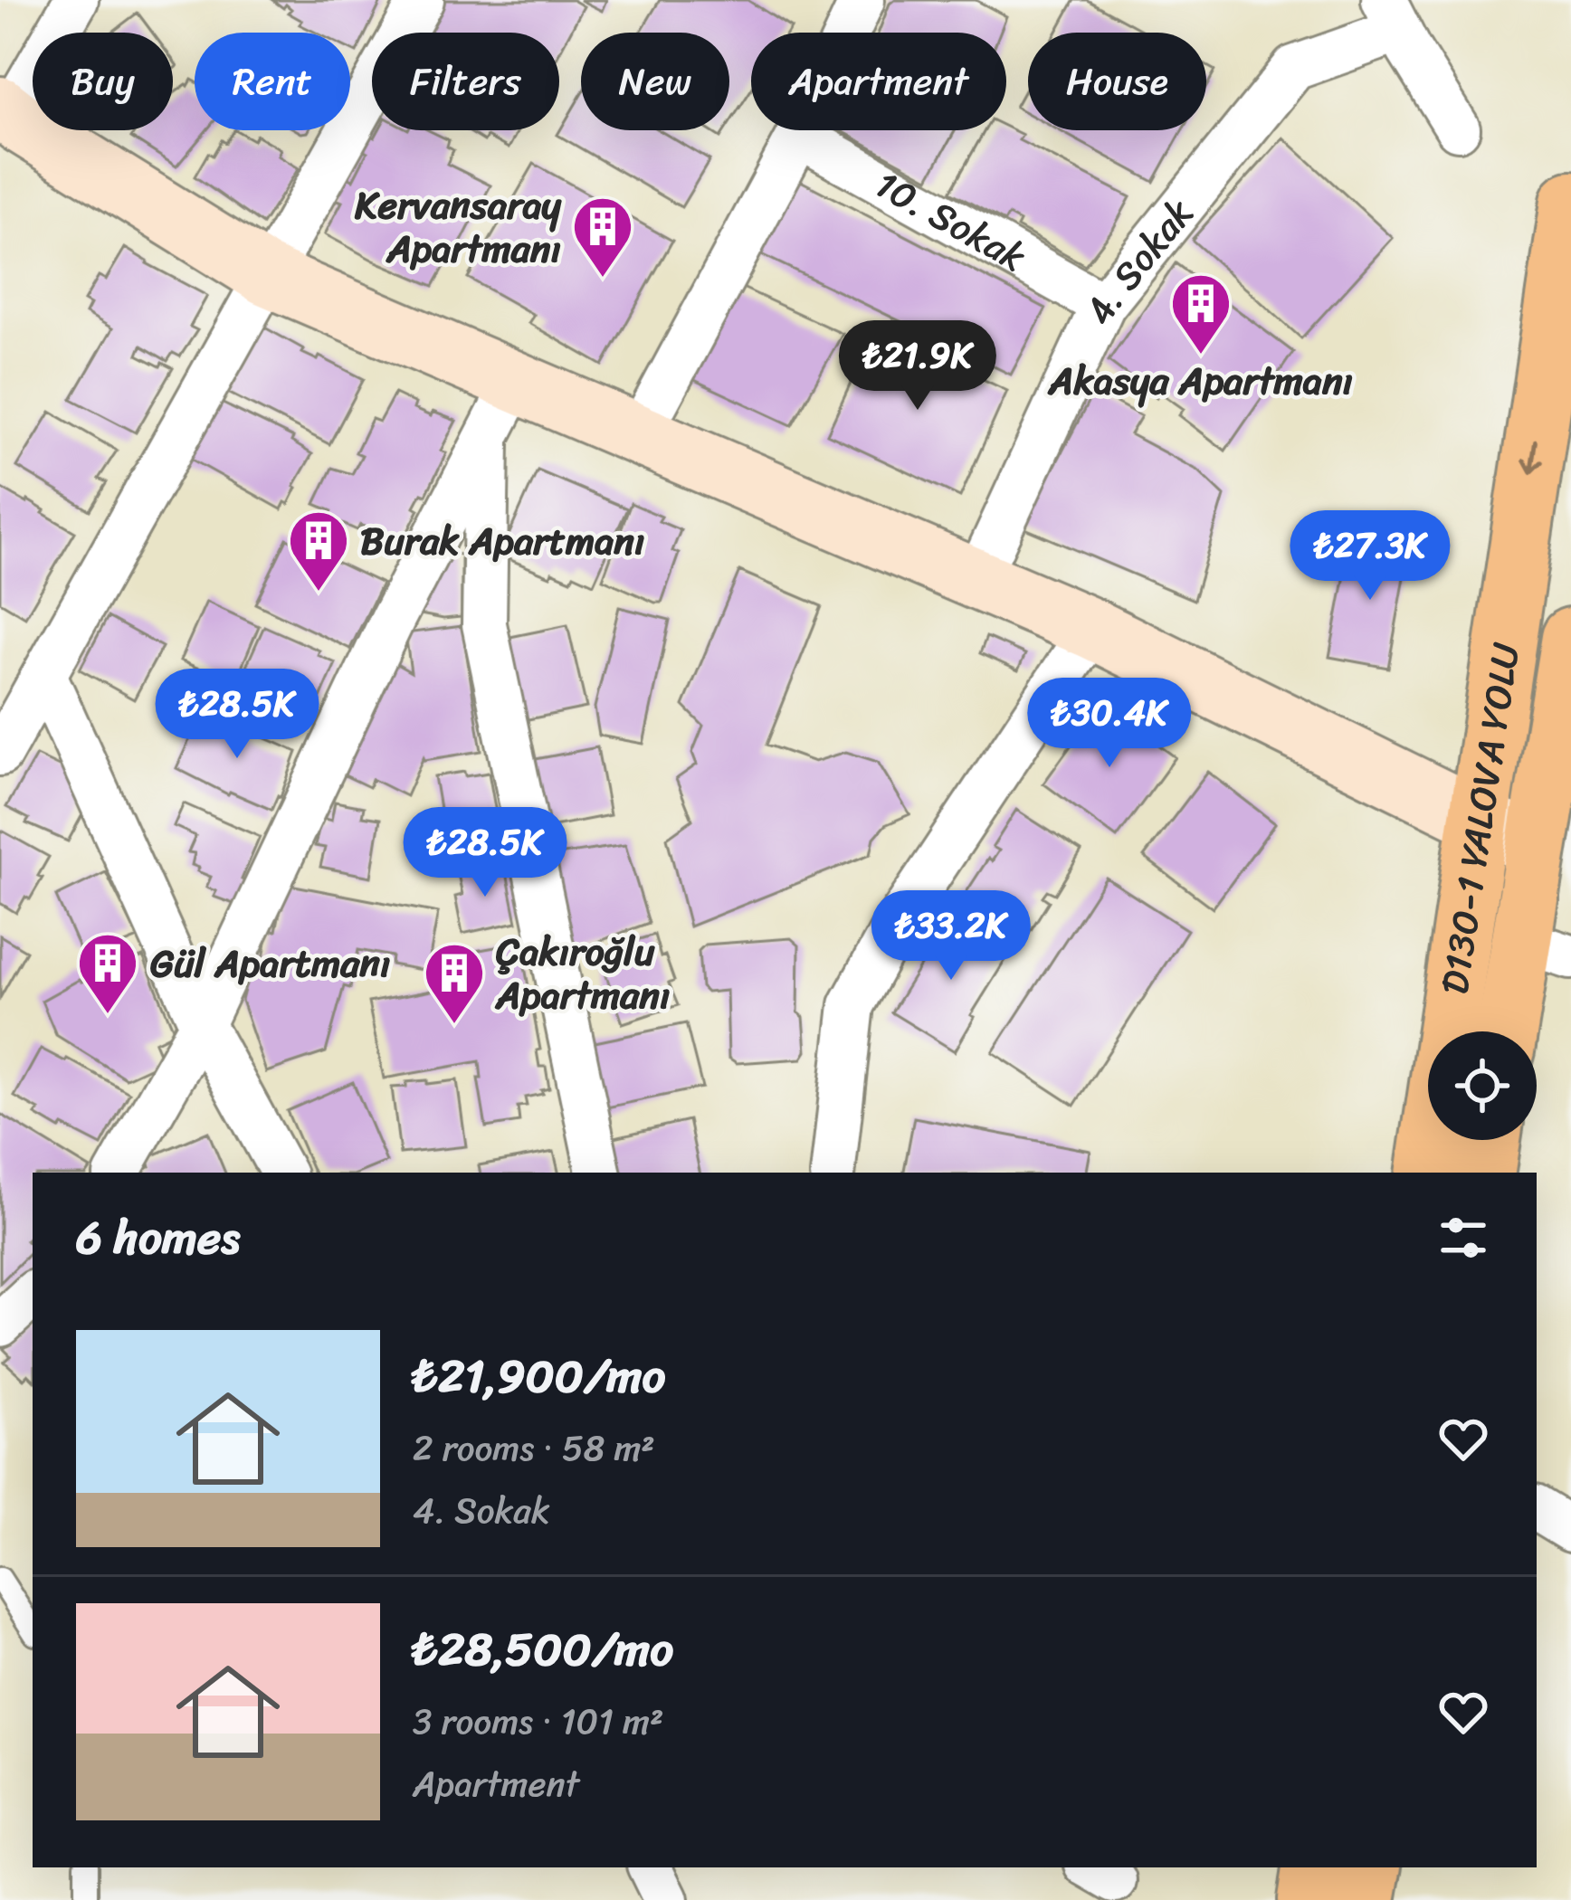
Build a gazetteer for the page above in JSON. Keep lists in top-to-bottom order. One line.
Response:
{"streets":{"highway":["D130-1 YALOVA YOLU"],"street":["10. Sokak","4. Sokak"]},"crossings":[["10. Sokak","4. Sokak"]],"places":{"building":["Kervansaray Apartmanı","Akasya Apartmanı","Burak Apartmanı","Gül Apartmanı","Çakıroğlu Apartmanı"]},"page":{"chip":["Buy","Rent","Filters","New","Apartment","House"],"price":["₺21.9K","₺27.3K","₺28.5K","₺30.4K","₺28.5K","₺33.2K"],"heading":"6 homes","list":[{"name":"₺21,900/mo","note":"2 rooms · 58 m² · 4. Sokak"},{"name":"₺28,500/mo","note":"3 rooms · 101 m² · Apartment"}]}}
